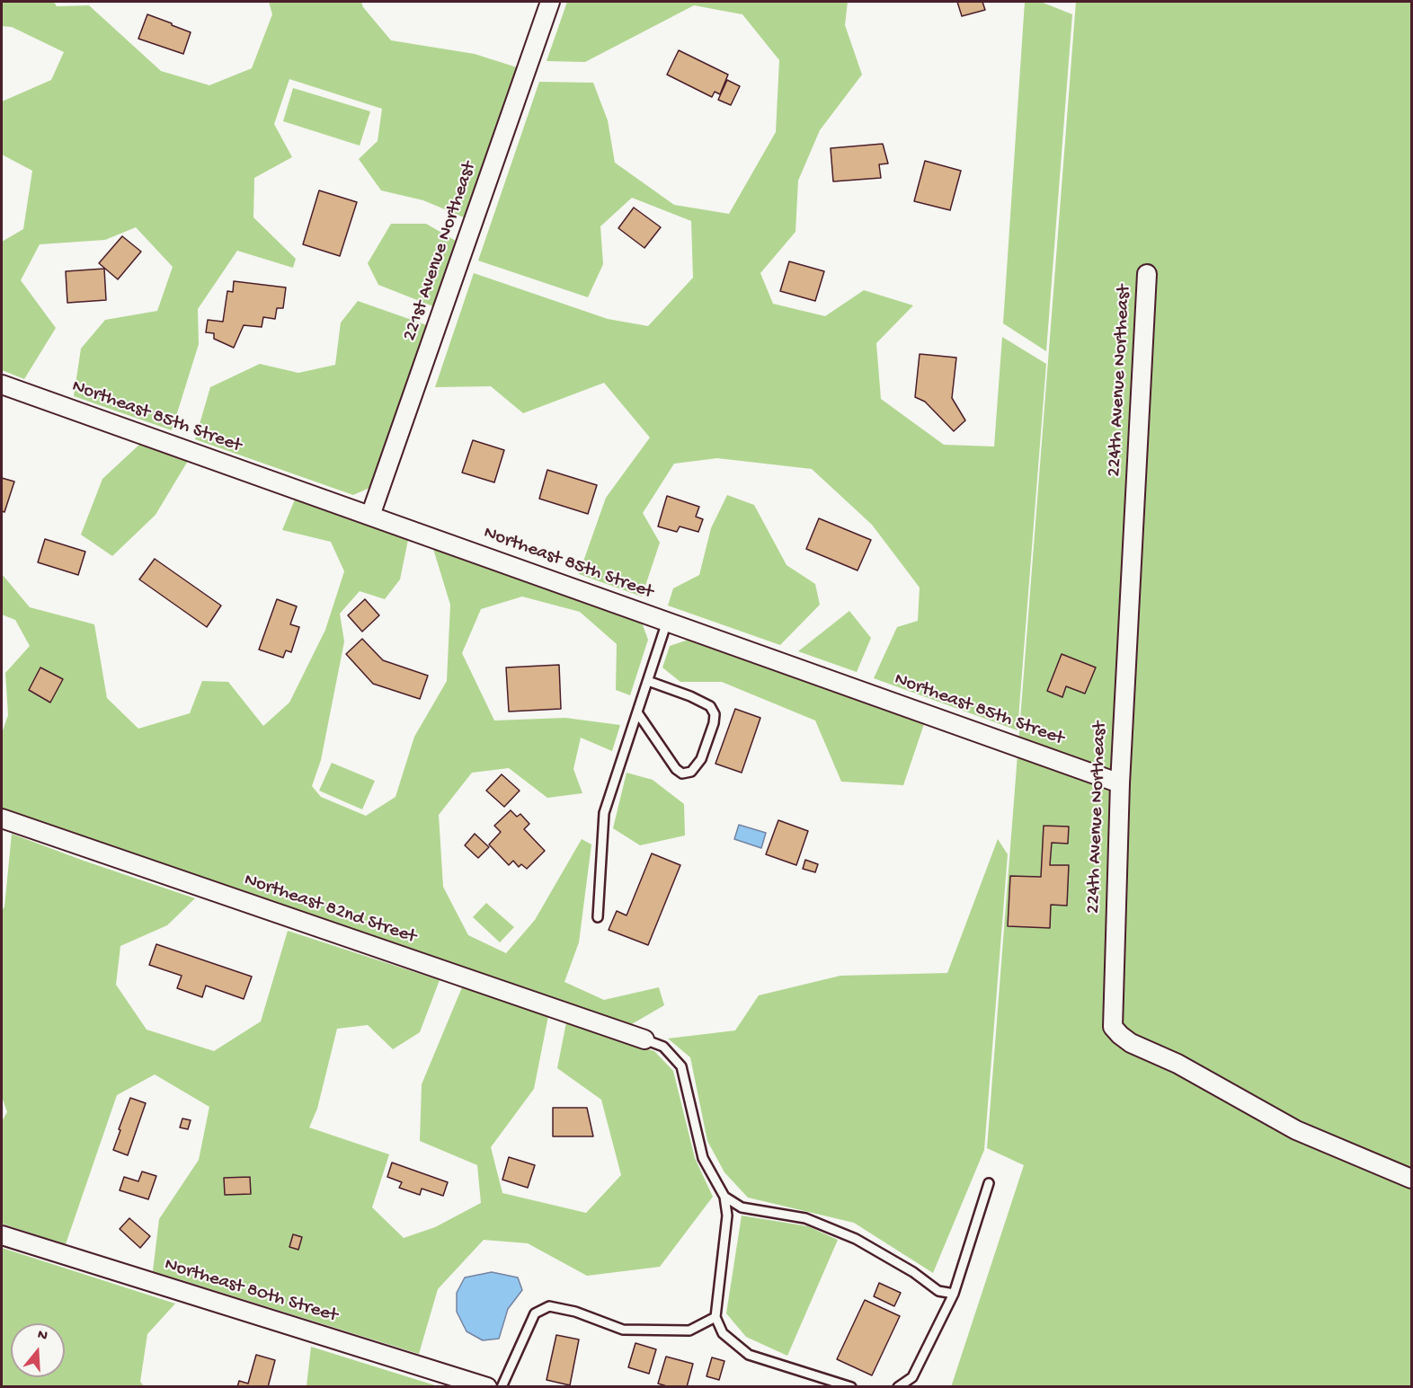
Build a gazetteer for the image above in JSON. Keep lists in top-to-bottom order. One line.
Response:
{"streets":{"street":["221st Avenue Northeast","224th Avenue Northeast","Northeast 85th Street","Northeast 82nd Street","Northeast 80th Street"]},"crossings":[["221st Avenue Northeast","Northeast 85th Street"],["224th Avenue Northeast","Northeast 85th Street"]],"north":"top"}
